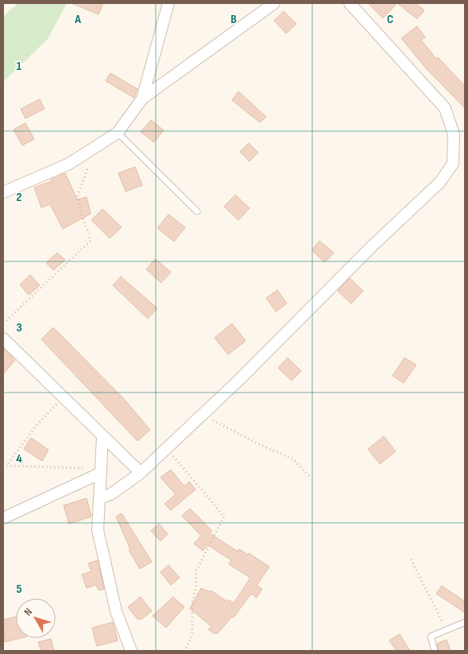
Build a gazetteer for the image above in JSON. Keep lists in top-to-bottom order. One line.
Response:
{"north":"top left","grid":{"columns":["A","B","C"],"rows":["1","2","3","4","5"]}}
